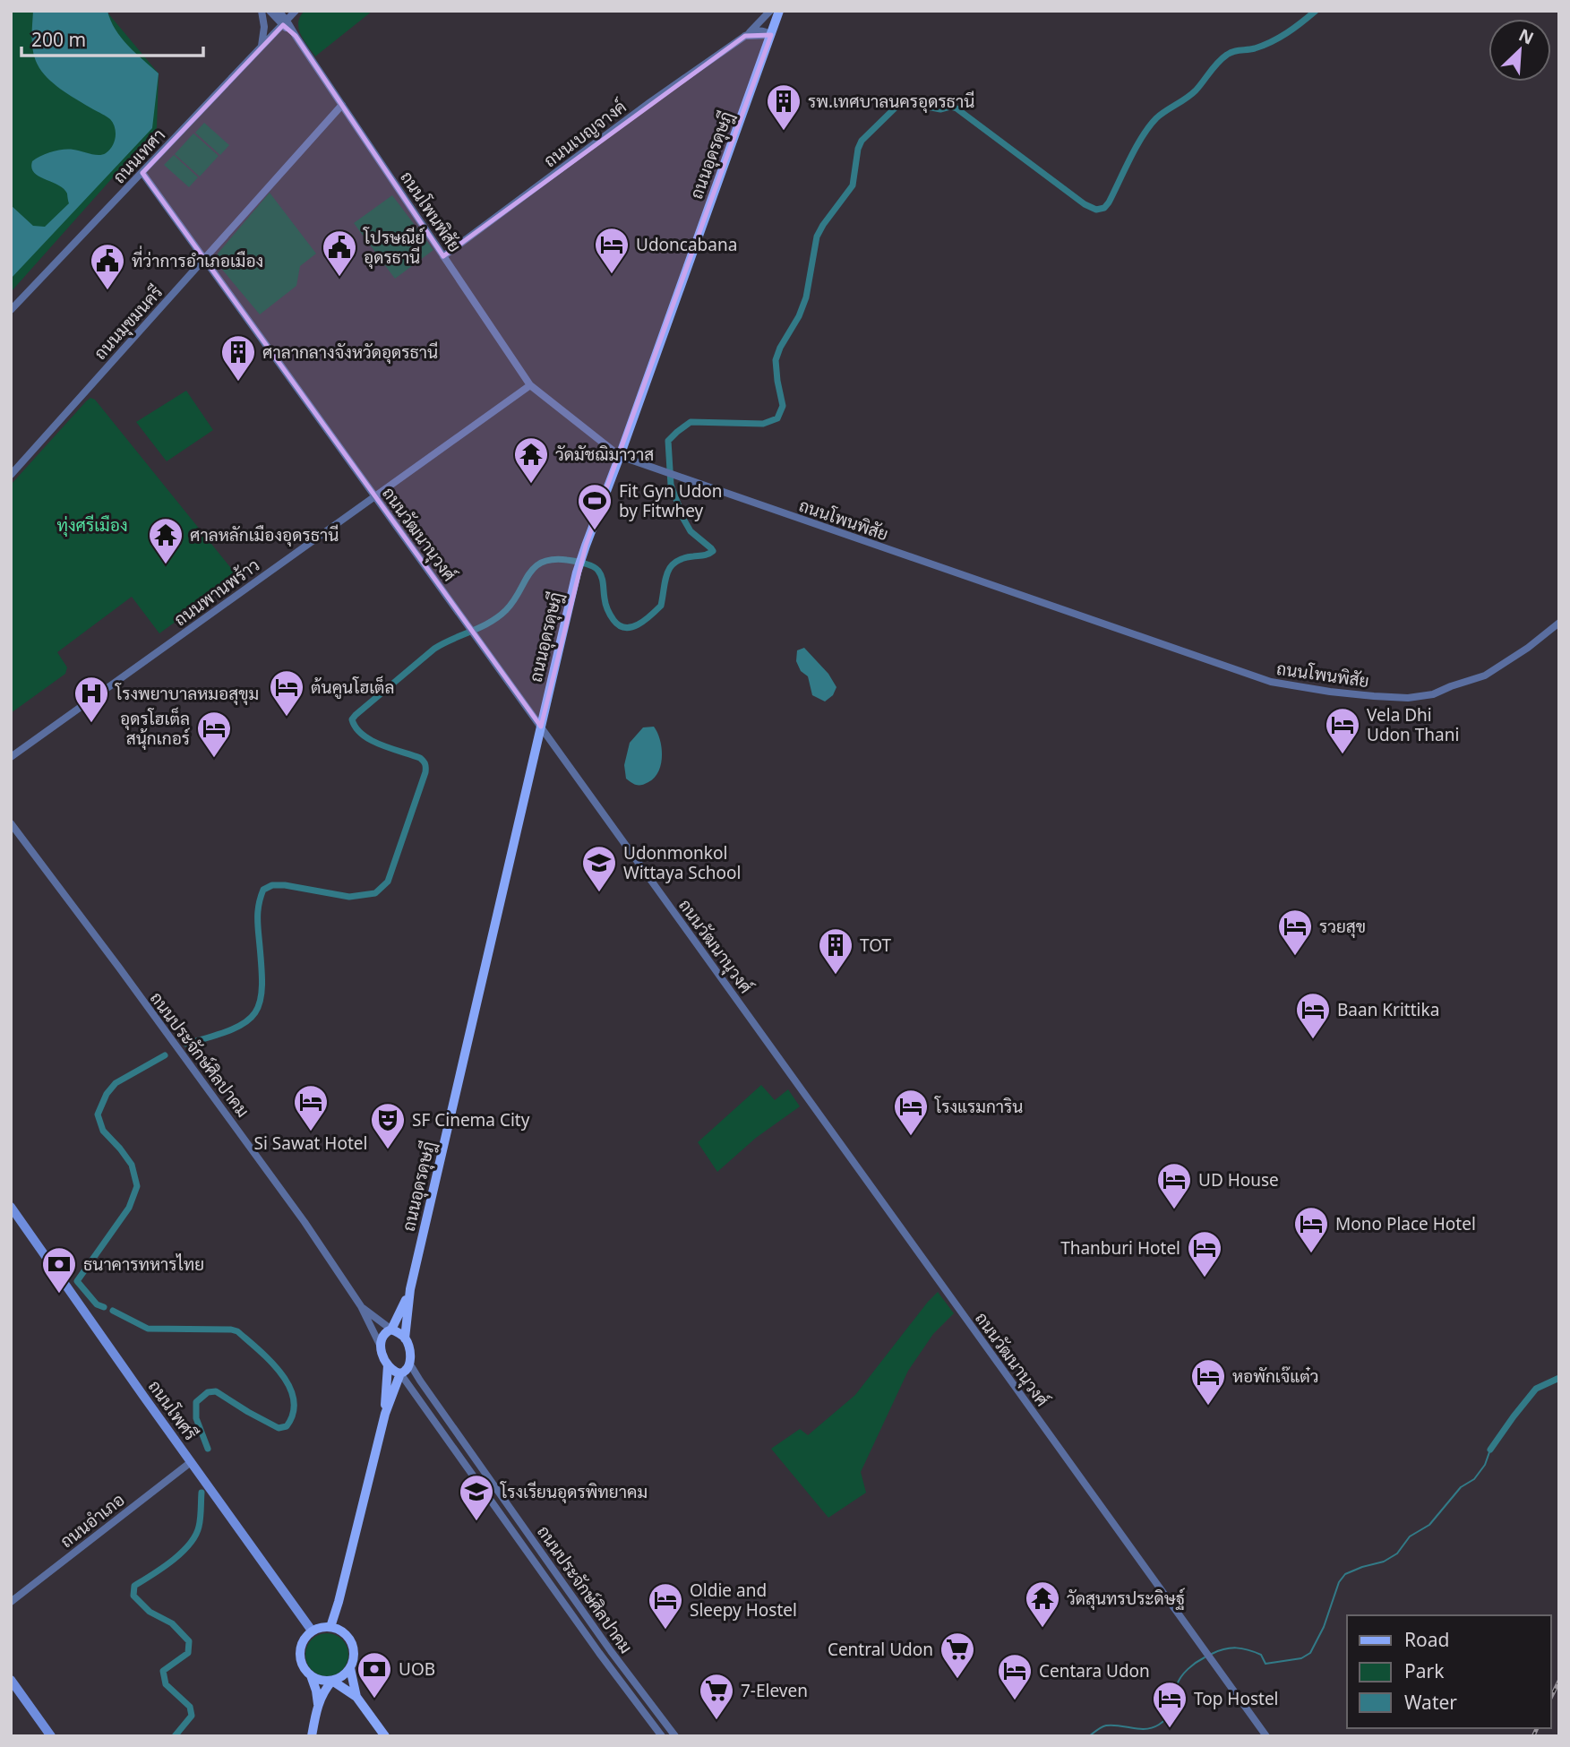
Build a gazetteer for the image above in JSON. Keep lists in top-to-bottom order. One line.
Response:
{"streets":{"main road":["ถนนอุดรดุษฎี","ถนนโพศรี"],"street":["ถนนเบญจางค์","ถนนเทศา","ถนนโพนพิสัย","ถนนมุขมนครี","ถนนวัฒนานุวงศ์","ถนนพานพร้าว","ถนนประจักษ์ศิลปาคม","ถนนอำเภอ"]},"crossings":[["ถนนเบญจางค์","ถนนโพนพิสัย"],["ถนนอุดรดุษฎี","ถนนโพนพิสัย"],["ถนนอุดรดุษฎี","ถนนวัฒนานุวงศ์"],["ถนนอุดรดุษฎี","ถนนประจักษ์ศิลปาคม"],["ถนนเทศา","ถนนโพนพิสัย"],["ถนนเทศา","ถนนวัฒนานุวงศ์"],["ถนนโพนพิสัย","ถนนมุขมนครี"],["ถนนโพนพิสัย","ถนนพานพร้าว"],["ถนนมุขมนครี","ถนนวัฒนานุวงศ์"],["ถนนวัฒนานุวงศ์","ถนนพานพร้าว"],["ถนนโพศรี","ถนนอำเภอ"]],"parks":["ทุ่งศรีเมือง"],"places":{"building":["รพ.เทศบาลนครอุดรธานี","ศาลากลางจังหวัดอุดรธานี","TOT"],"hotel":["Udoncabana","ต้นคูนโฮเต็ล","Vela Dhi Udon Thani","อุดรโฮเต็ล สนุ้กเกอร์","รวยสุข","Baan Krittika","Si Sawat Hotel","โรงแรมการิน","UD House","Mono Place Hotel","Thanburi Hotel","หอพักเจ๊แต๋ว","Oldie and Sleepy Hostel","Centara Udon","Top Hostel"],"public building":["โปรษณีย์ อุดรธานี","ที่ว่าการอำเภอเมือง"],"temple":["วัดมัชฌิมาวาส","ศาลหลักเมืองอุดรธานี","วัดสุนทรประดิษฐ์"],"sports":["Fit Gyn Udon by Fitwhey"],"hospital":["โรงพยาบาลหมอสุขุม"],"school or university":["Udonmonkol Wittaya School","โรงเรียนอุดรพิทยาคม"],"theatre":["SF Cinema City"],"bank":["ธนาคารทหารไทย","UOB"],"supermarket":["Central Udon","7-Eleven"]},"legend":["Road","Park","Water"],"scale_bar":"200 m","north":"top right"}
